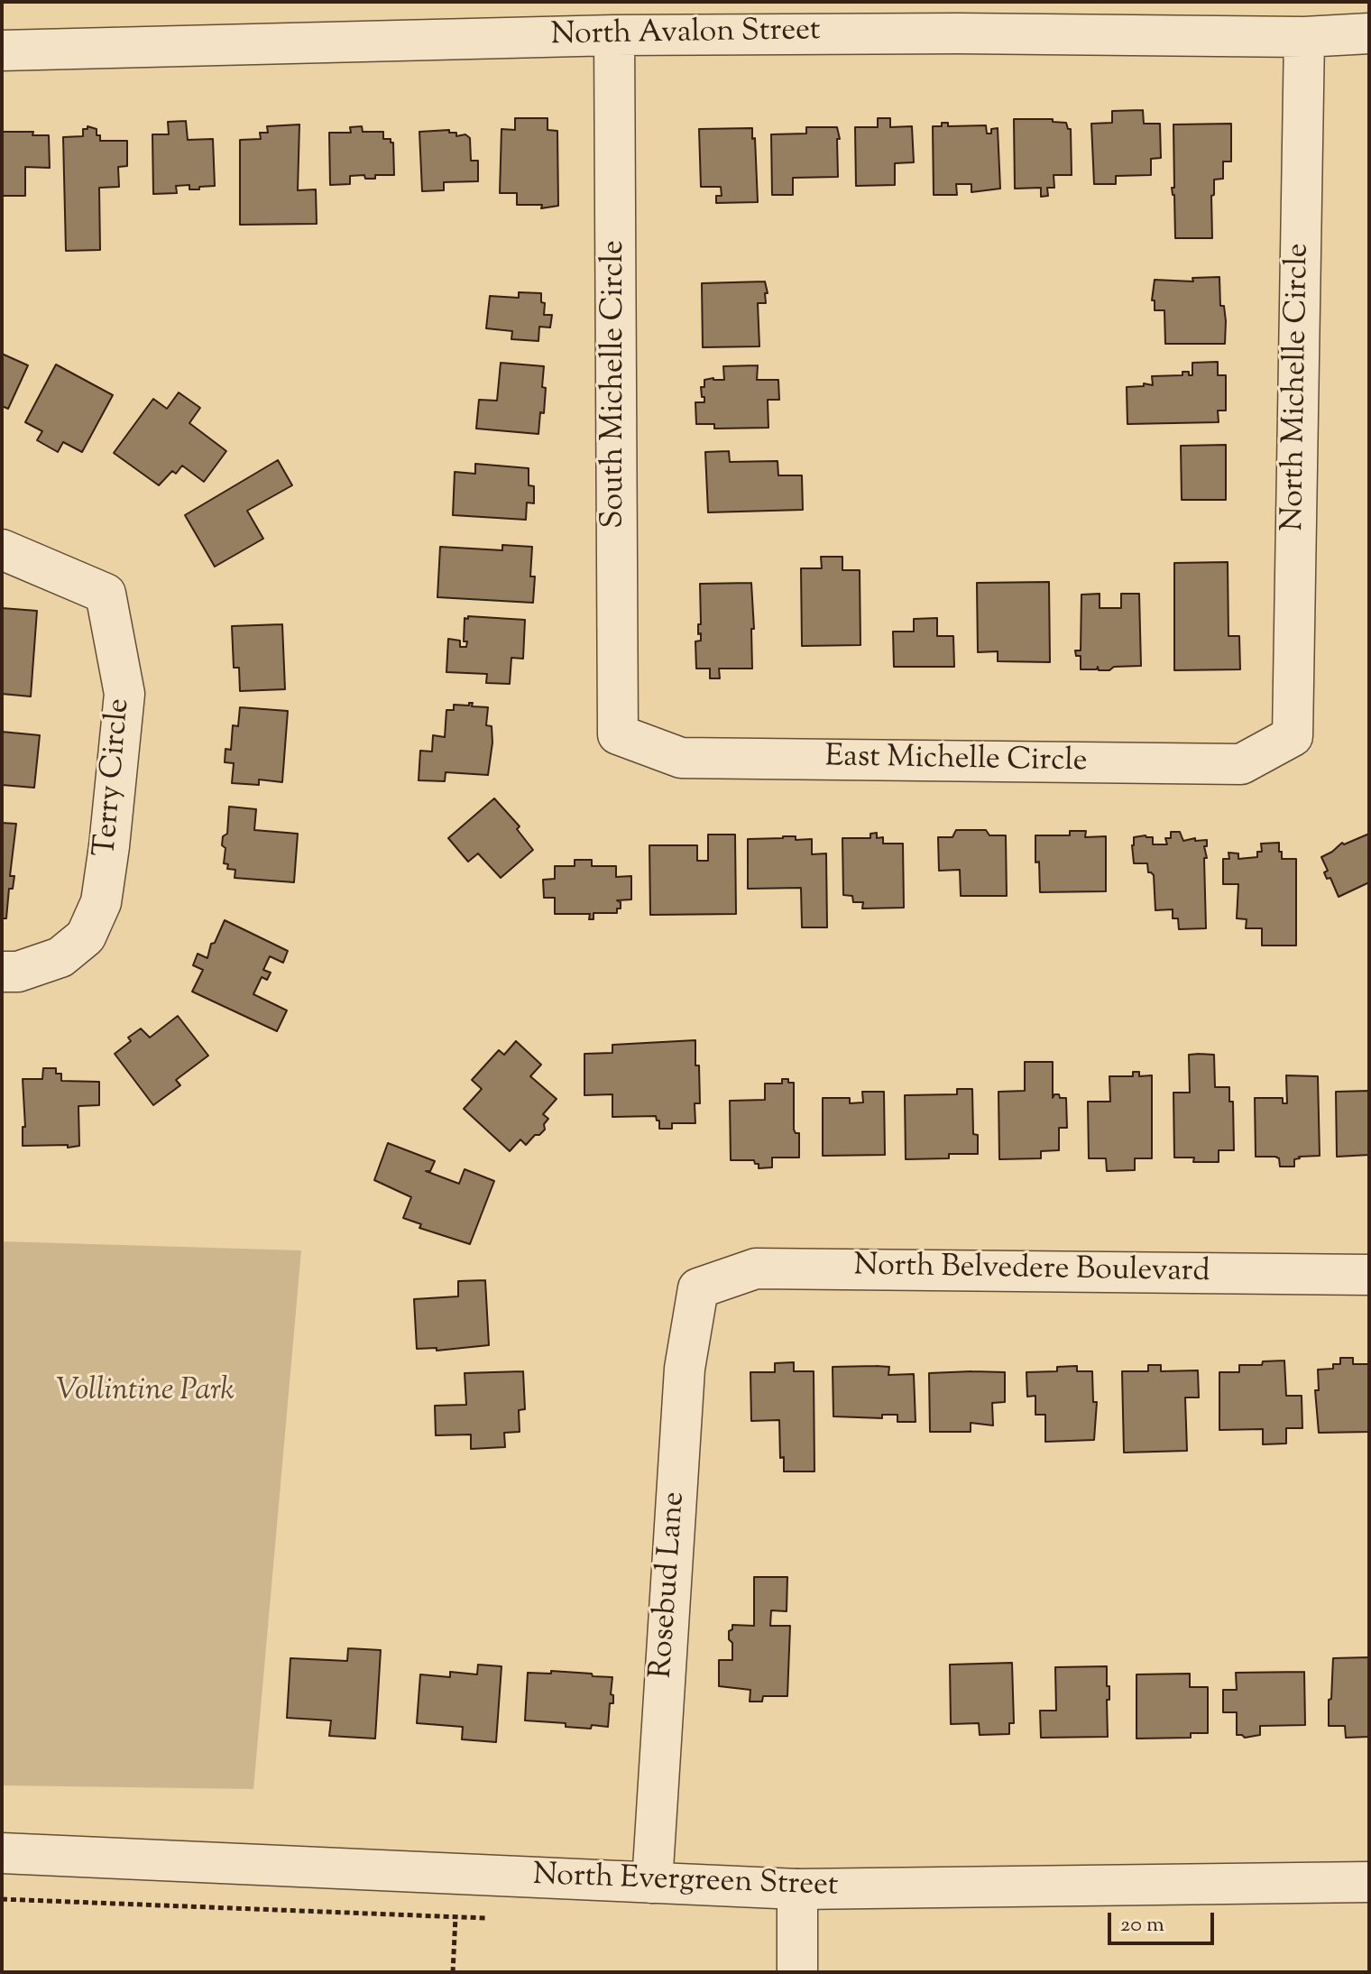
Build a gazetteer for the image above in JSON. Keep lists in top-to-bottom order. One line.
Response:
{"streets":{"street":["North Avalon Street","South Michelle Circle","North Michelle Circle","East Michelle Circle","Terry Circle","North Belvedere Boulevard","Rosebud Lane","North Evergreen Street"]},"crossings":[["North Avalon Street","South Michelle Circle"],["North Avalon Street","North Michelle Circle"],["South Michelle Circle","East Michelle Circle"],["North Michelle Circle","East Michelle Circle"],["North Belvedere Boulevard","Rosebud Lane"],["Rosebud Lane","North Evergreen Street"]],"parks":["Vollintine Park"],"scale_bar":"20 m"}
